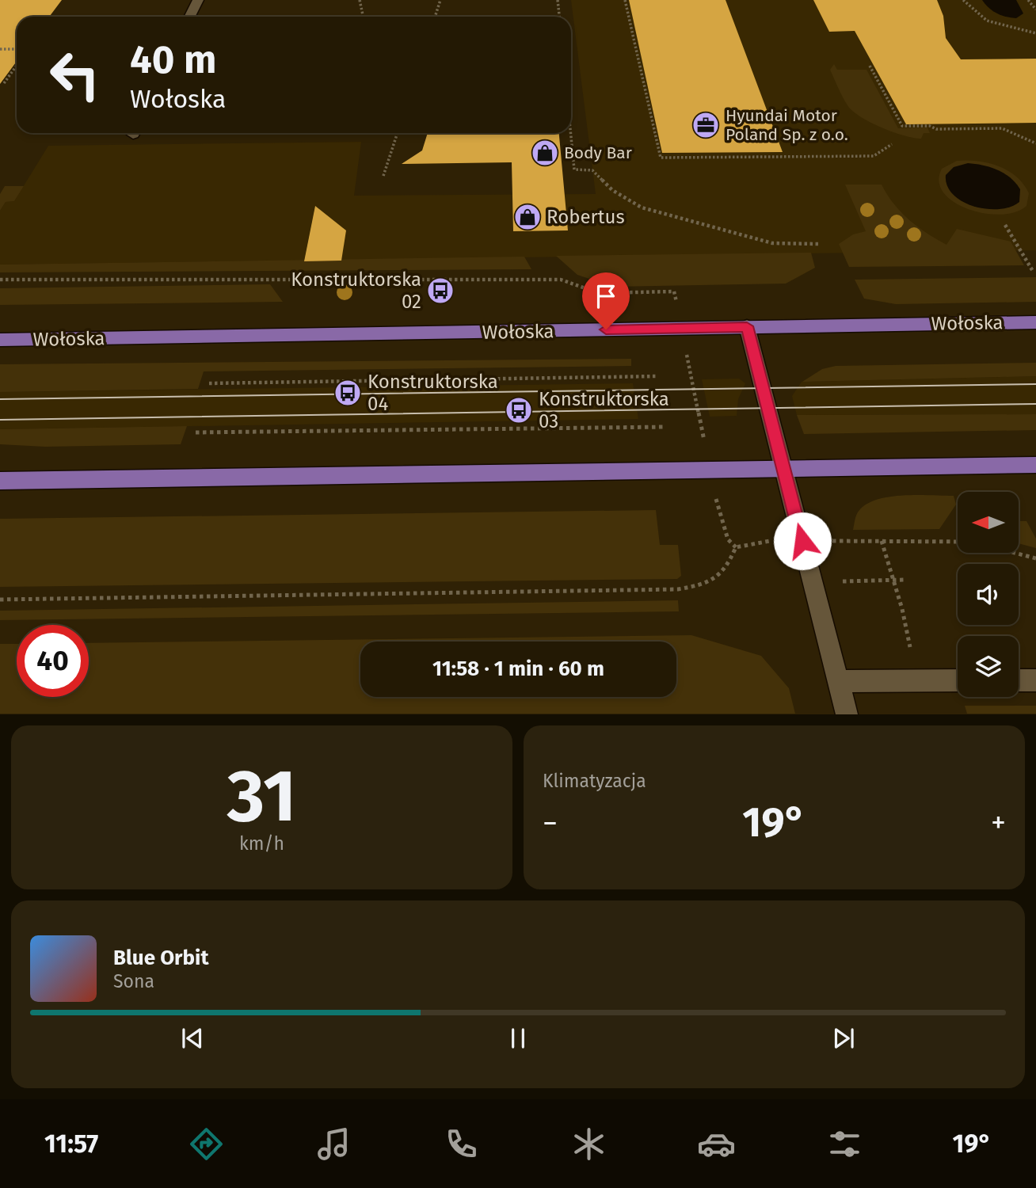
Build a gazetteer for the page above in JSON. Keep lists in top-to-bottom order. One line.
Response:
{"streets":{"main road":["Wołoska"]},"places":{"office":["Hyundai Motor Poland Sp. z o.o."],"shop":["Body Bar","Robertus"],"bus stop":["Konstruktorska 02","Konstruktorska 04","Konstruktorska 03"]},"north":"left","page":{"turn":["40 m","Wołoska"],"limit":"40","trip":"11:58 · 1 min · 60 m","tile":[["31","km/h"],"Klimatyzacja"],"heat":["−","19°","+"],"song":["Blue Orbit","Sona"],"tabs":["11:57","19°"]}}
